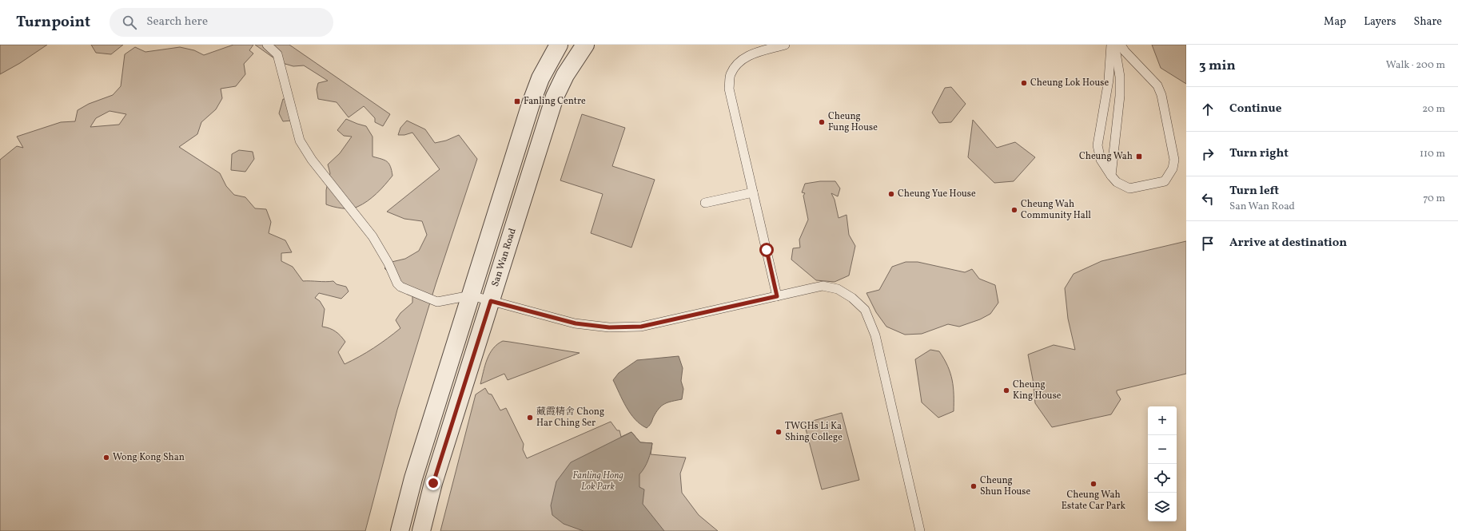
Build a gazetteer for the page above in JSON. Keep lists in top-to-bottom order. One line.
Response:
{"streets":{"street":["San Wan Road"]},"parks":["Fanling Hong Lok Park"],"places":{"other":["Cheung Lok House","Cheung Fung House","Cheung Yue House","Cheung Wah Community Hall","Cheung King House","藏霞精舍 Chong Har Ching Ser","TWGHs Li Ka Shing College","Wong Kong Shan","Cheung Wah Estate Car Park","Cheung Shun House"],"transit":["Fanling Centre","Cheung Wah"]},"page":{"header":"Turnpoint","search":"Search here","nav":["Map","Layers","Share"],"heading":["3 min","Walk · 200 m"],"list":[["Continue","20 m"],["Turn right","110 m"],["Turn left","San Wan Road","70 m"],"Arrive at destination"],"map_buttons":["+","−"]}}
